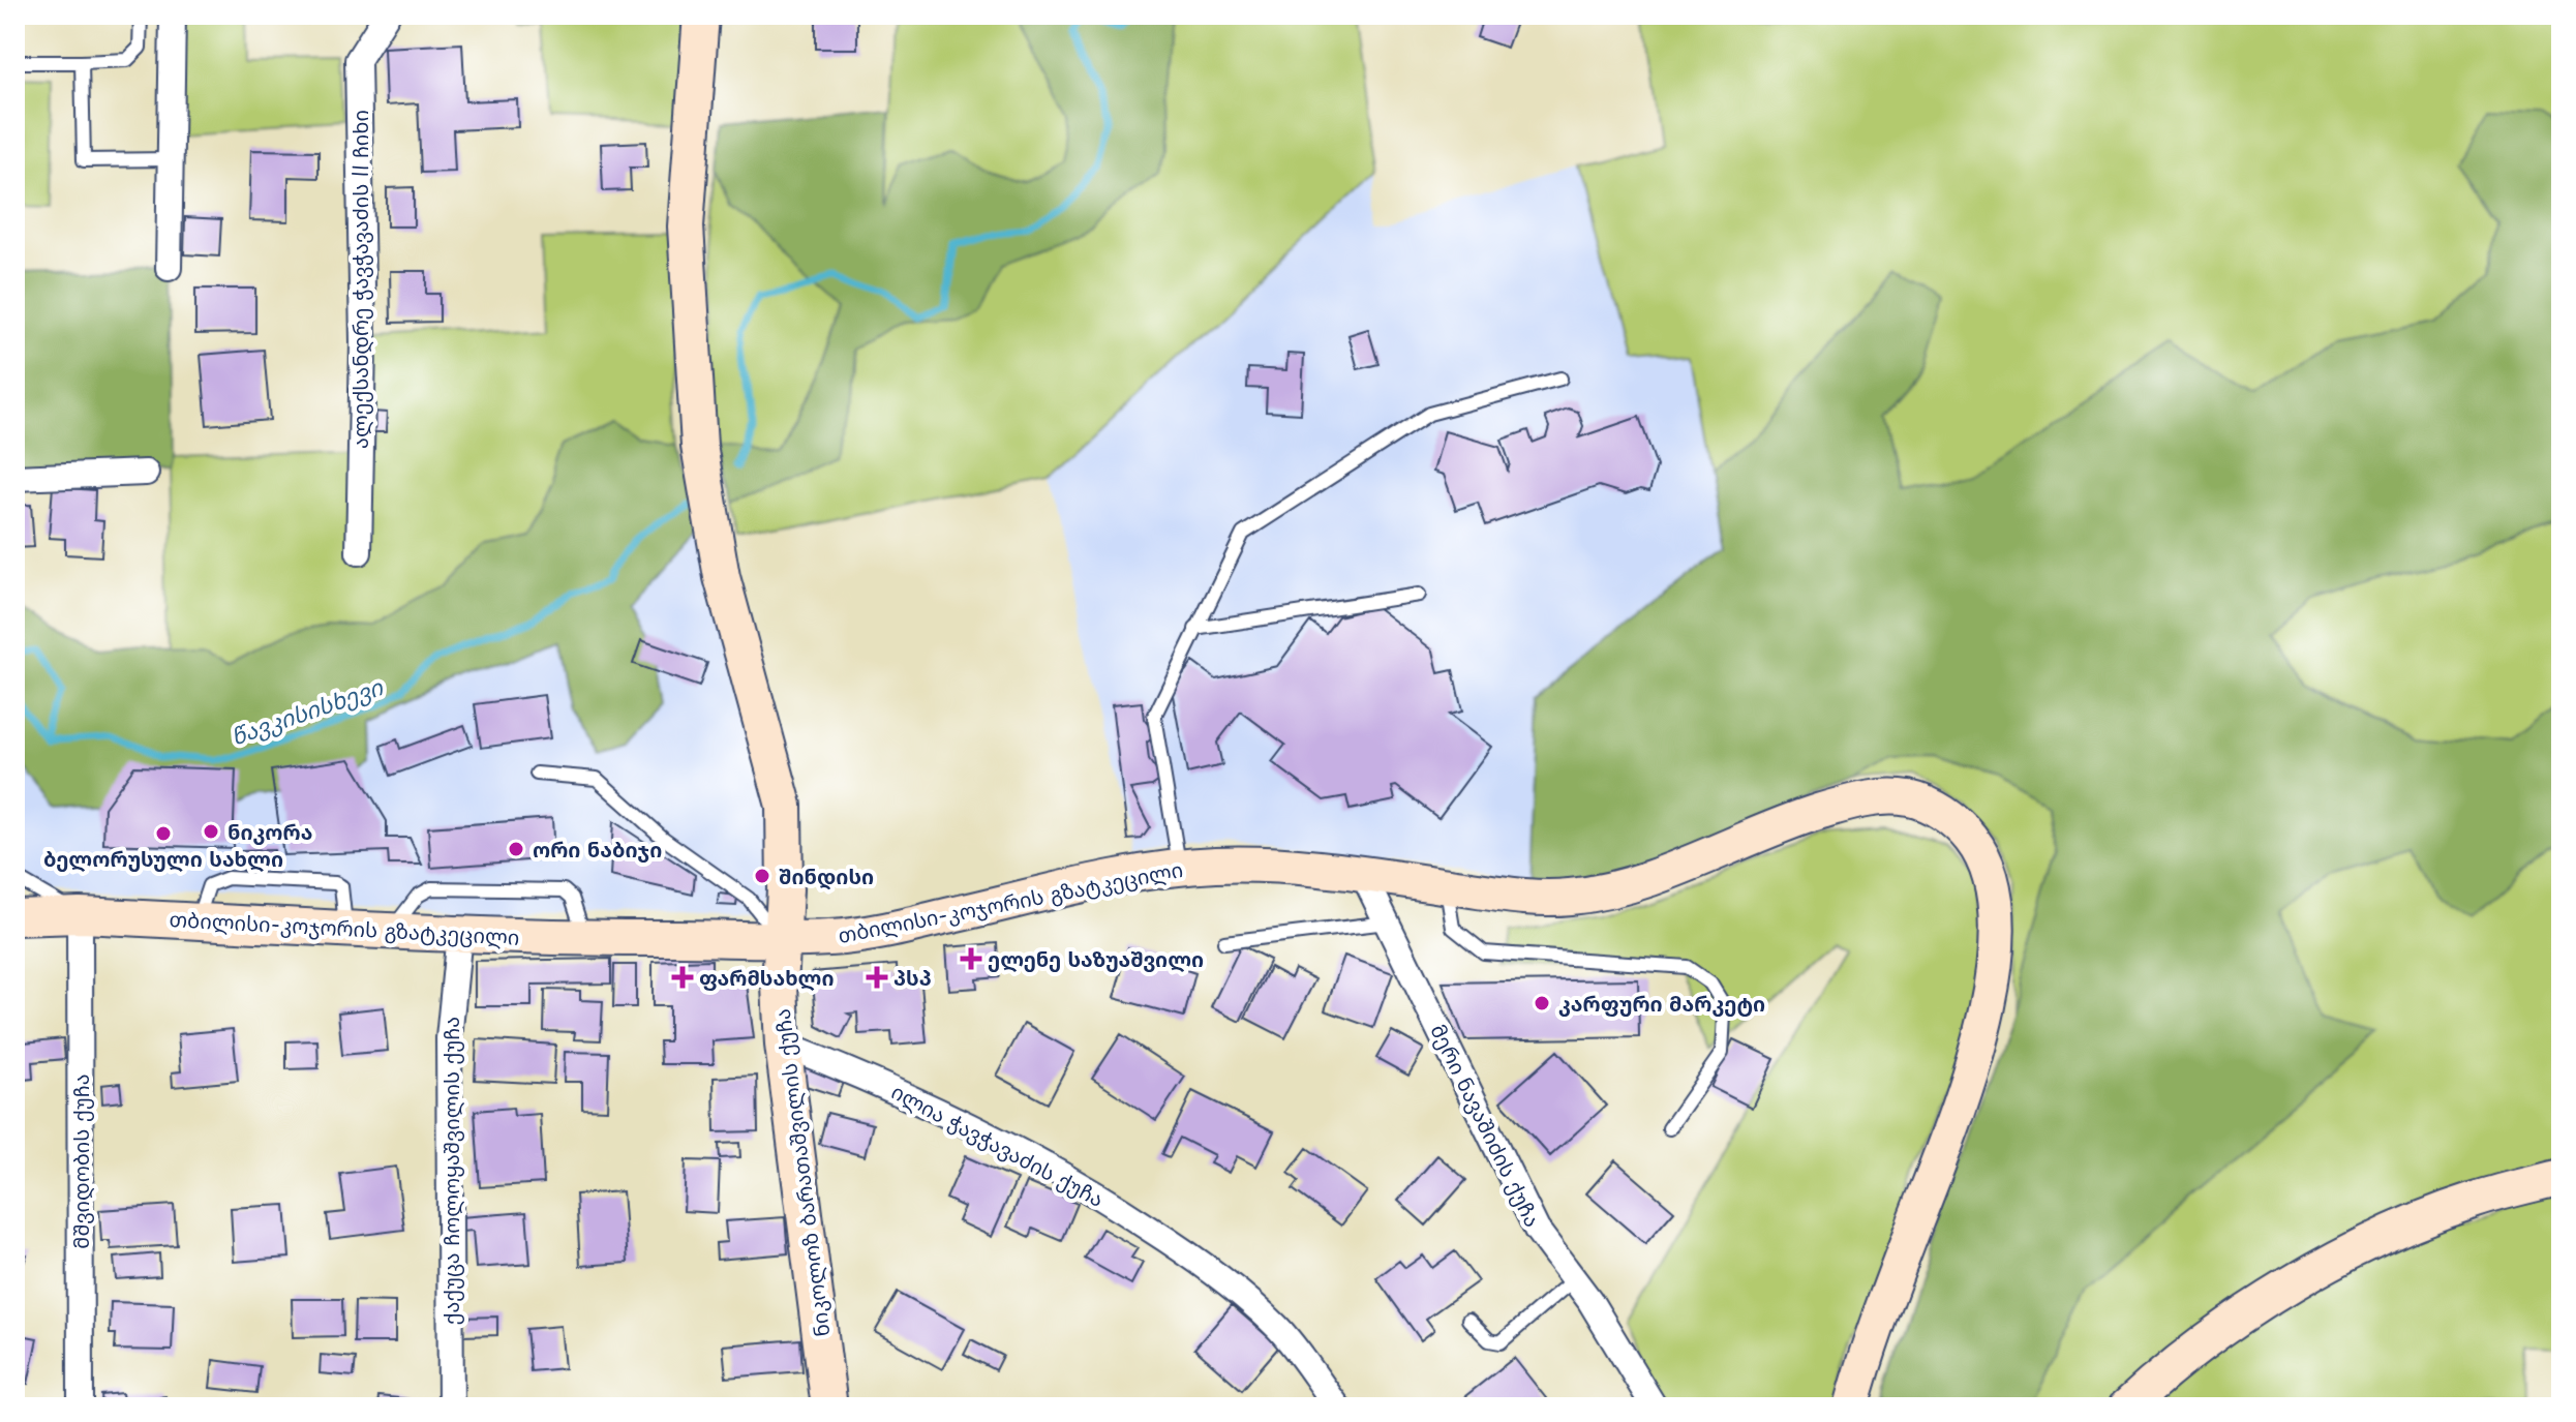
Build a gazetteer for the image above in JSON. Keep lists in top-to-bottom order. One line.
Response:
{"streets":{"main road":["თბილისი-კოჯორის გზატკეცილი","ნიკოლოზ ბარათაშვილის ქუჩა"],"street":["ალექსანდრე ჭავჭავაძის II ჩიხი","მერი ნავაშიძის ქუჩა","ილია ჭავჭავაძის ქუჩა","მშვიდობის ქუჩა","ქაქუცა ჩოლოყაშვილის ქუჩა"]},"crossings":[["თბილისი-კოჯორის გზატკეცილი","მერი ნავაშიძის ქუჩა"],["თბილისი-კოჯორის გზატკეცილი","მშვიდობის ქუჩა"],["თბილისი-კოჯორის გზატკეცილი","ქაქუცა ჩოლოყაშვილის ქუჩა"],["თბილისი-კოჯორის გზატკეცილი","ნიკოლოზ ბარათაშვილის ქუჩა"],["ილია ჭავჭავაძის ქუჩა","ნიკოლოზ ბარათაშვილის ქუჩა"]],"water":["წავკისისხევი"],"places":{"other":["ნიკორა","ბელორუსული სახლი","ორი ნაბიჯი","შინდისი","კარფური მარკეტი"],"health":["ელენე საზუაშვილი","ფარმსახლი","პსპ"]}}
